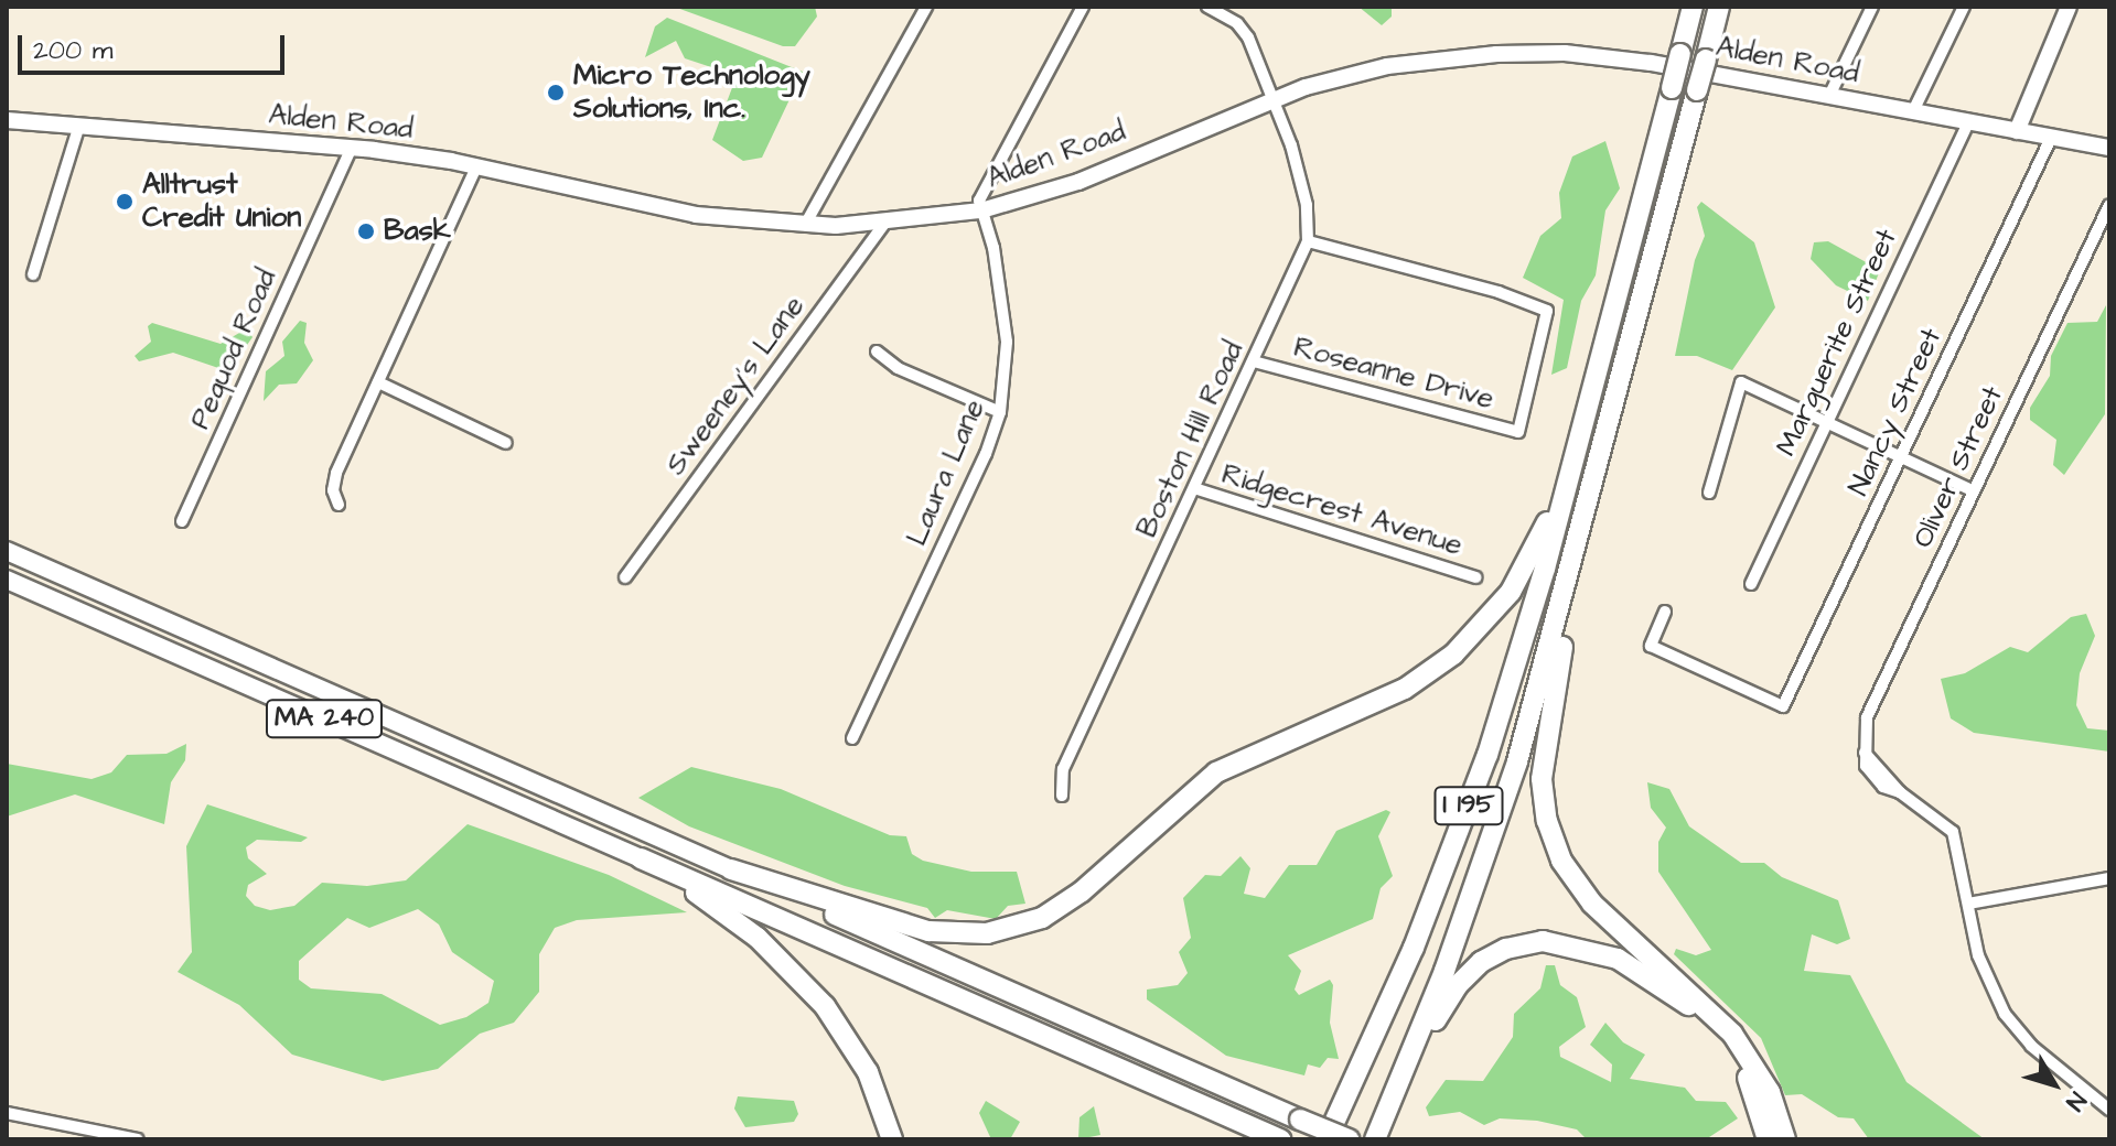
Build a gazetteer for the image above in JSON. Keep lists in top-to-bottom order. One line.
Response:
{"streets":{"highway":["MA 240","I 195"],"main road":["Alden Road"],"street":["Marguerite Street","Pequod Road","Roseanne Drive","Sweeney's Lane","Nancy Street","Boston Hill Road","Oliver Street","Laura Lane","Ridgecrest Avenue"]},"crossings":[["Alden Road","Marguerite Street"],["Alden Road","Pequod Road"],["Alden Road","Sweeney's Lane"],["Alden Road","Nancy Street"],["Alden Road","Laura Lane"],["Roseanne Drive","Boston Hill Road"],["Boston Hill Road","Ridgecrest Avenue"]],"places":["Micro Technology Solutions, Inc.","Alltrust Credit Union","Bask"],"scale_bar":"200 m","north":"bottom right"}
